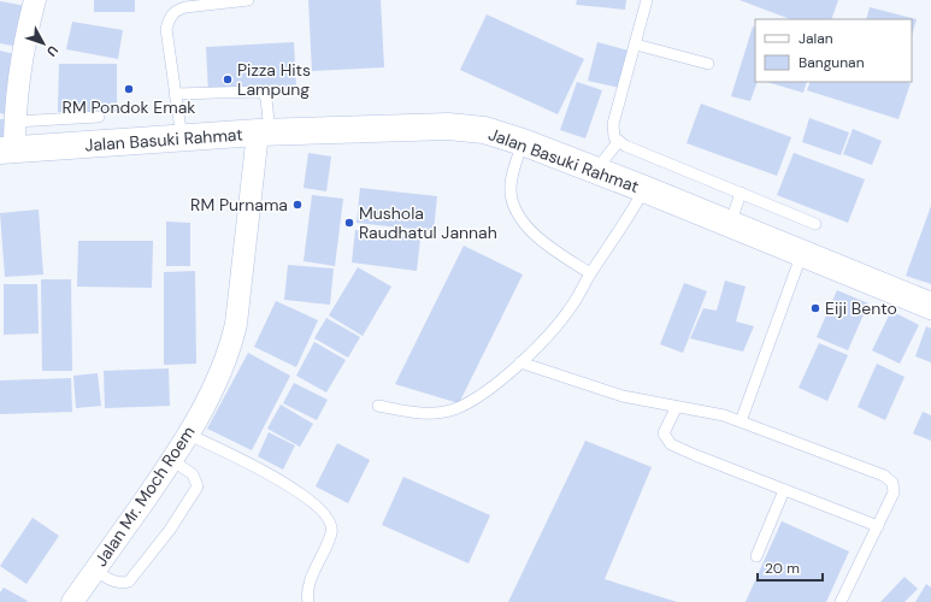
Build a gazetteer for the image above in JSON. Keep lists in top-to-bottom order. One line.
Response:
{"streets":{"main road":["Jalan Basuki Rahmat"],"street":["Jalan Mr. Moch Roem"]},"crossings":[["Jalan Basuki Rahmat","Jalan Mr. Moch Roem"]],"places":["Pizza Hits Lampung","RM Pondok Emak","RM Purnama","Mushola Raudhatul Jannah","Eiji Bento"],"legend":["Jalan","Bangunan"],"scale_bar":"20 m","north":"bottom right"}
